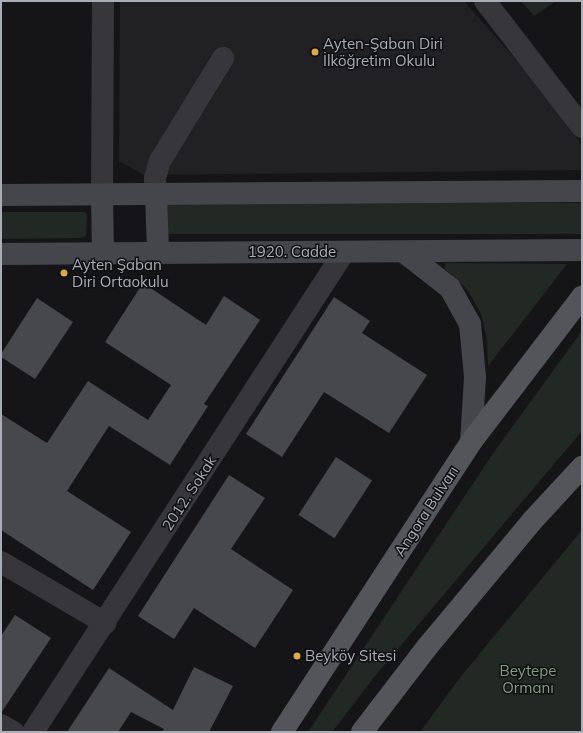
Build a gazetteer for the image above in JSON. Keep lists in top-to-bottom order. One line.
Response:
{"streets":{"main road":["1920. Cadde","Angora Bulvarı"],"street":["2012. Sokak"]},"crossings":[["1920. Cadde","2012. Sokak"]],"parks":["Beytepe Ormanı"],"places":["Ayten-Şaban Diri İlköğretim Okulu","Ayten Şaban Diri Ortaokulu","Beyköy Sitesi"]}
